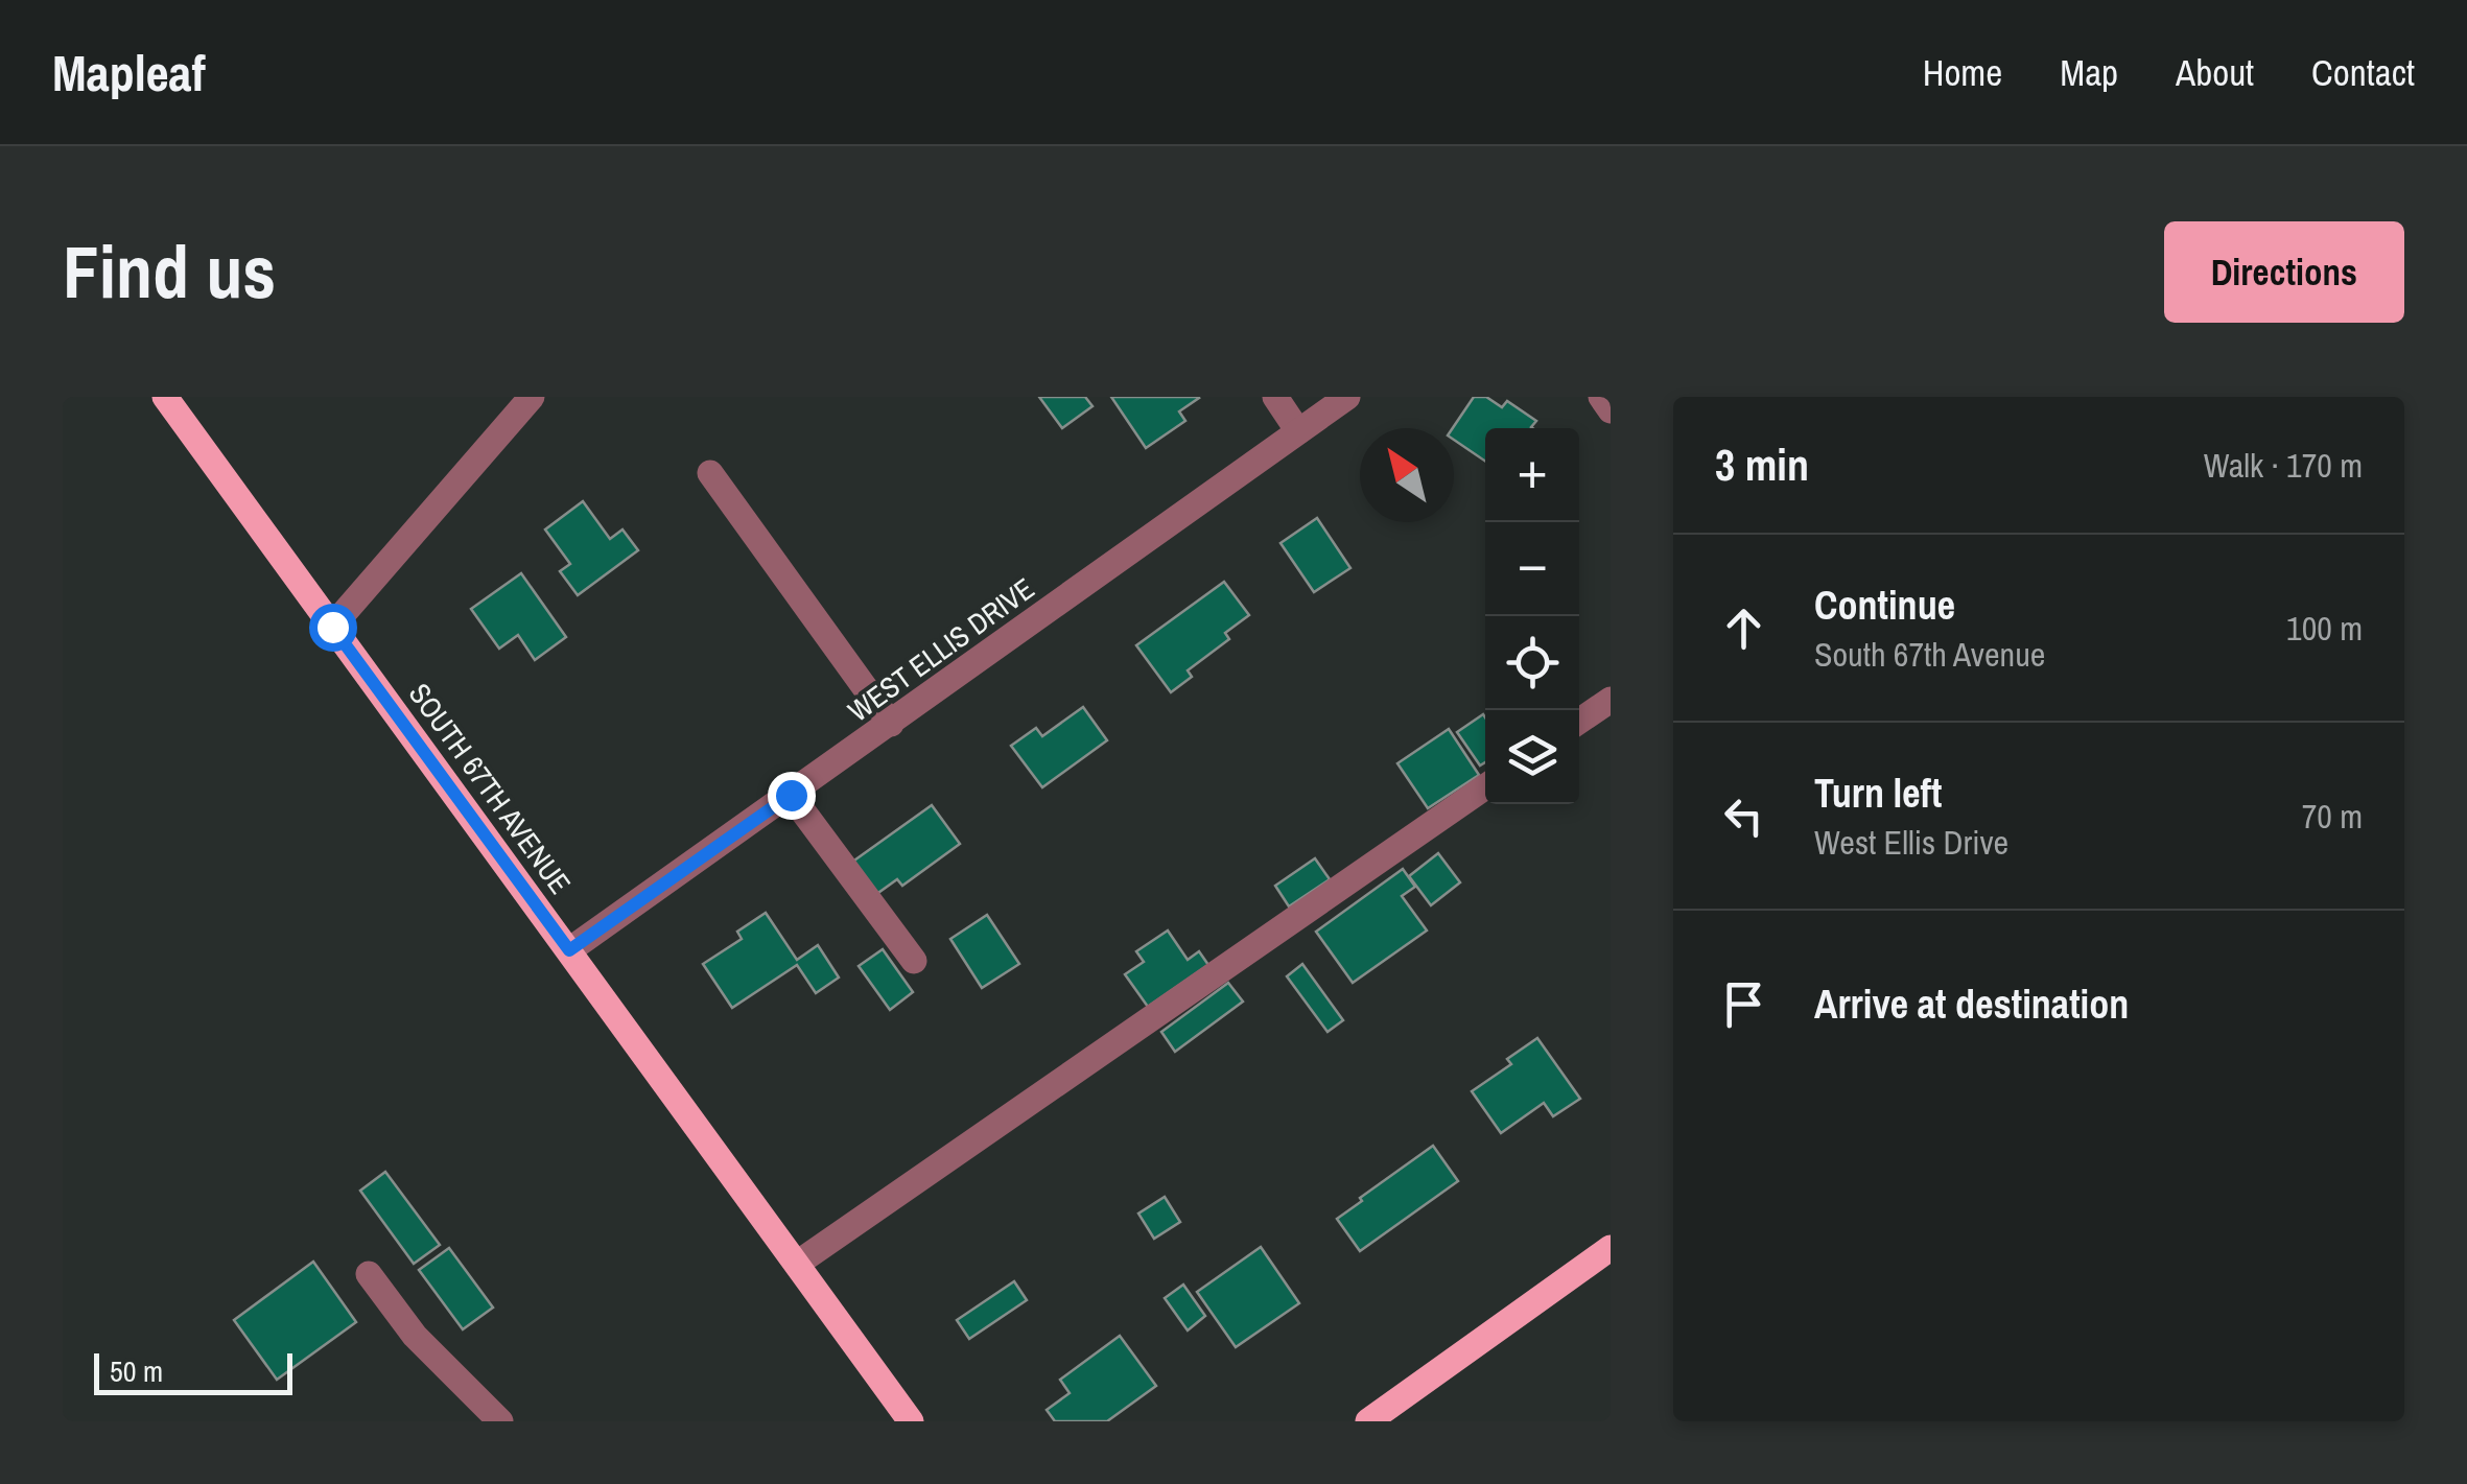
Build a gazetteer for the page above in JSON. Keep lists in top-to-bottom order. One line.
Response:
{"streets":{"main road":["SOUTH 67TH AVENUE"],"street":["WEST ELLIS DRIVE"]},"crossings":[["WEST ELLIS DRIVE","SOUTH 67TH AVENUE"]],"scale_bar":"50 m","north":"top left","page":{"header":"Mapleaf","nav":["Home","Map","About","Contact"],"buttons":"Directions","title":"Find us","heading":["3 min","Walk · 170 m"],"map_buttons":["+","−"],"list":[["Continue","South 67th Avenue","100 m"],["Turn left","West Ellis Drive","70 m"],"Arrive at destination"],"scale":"50 m"}}
